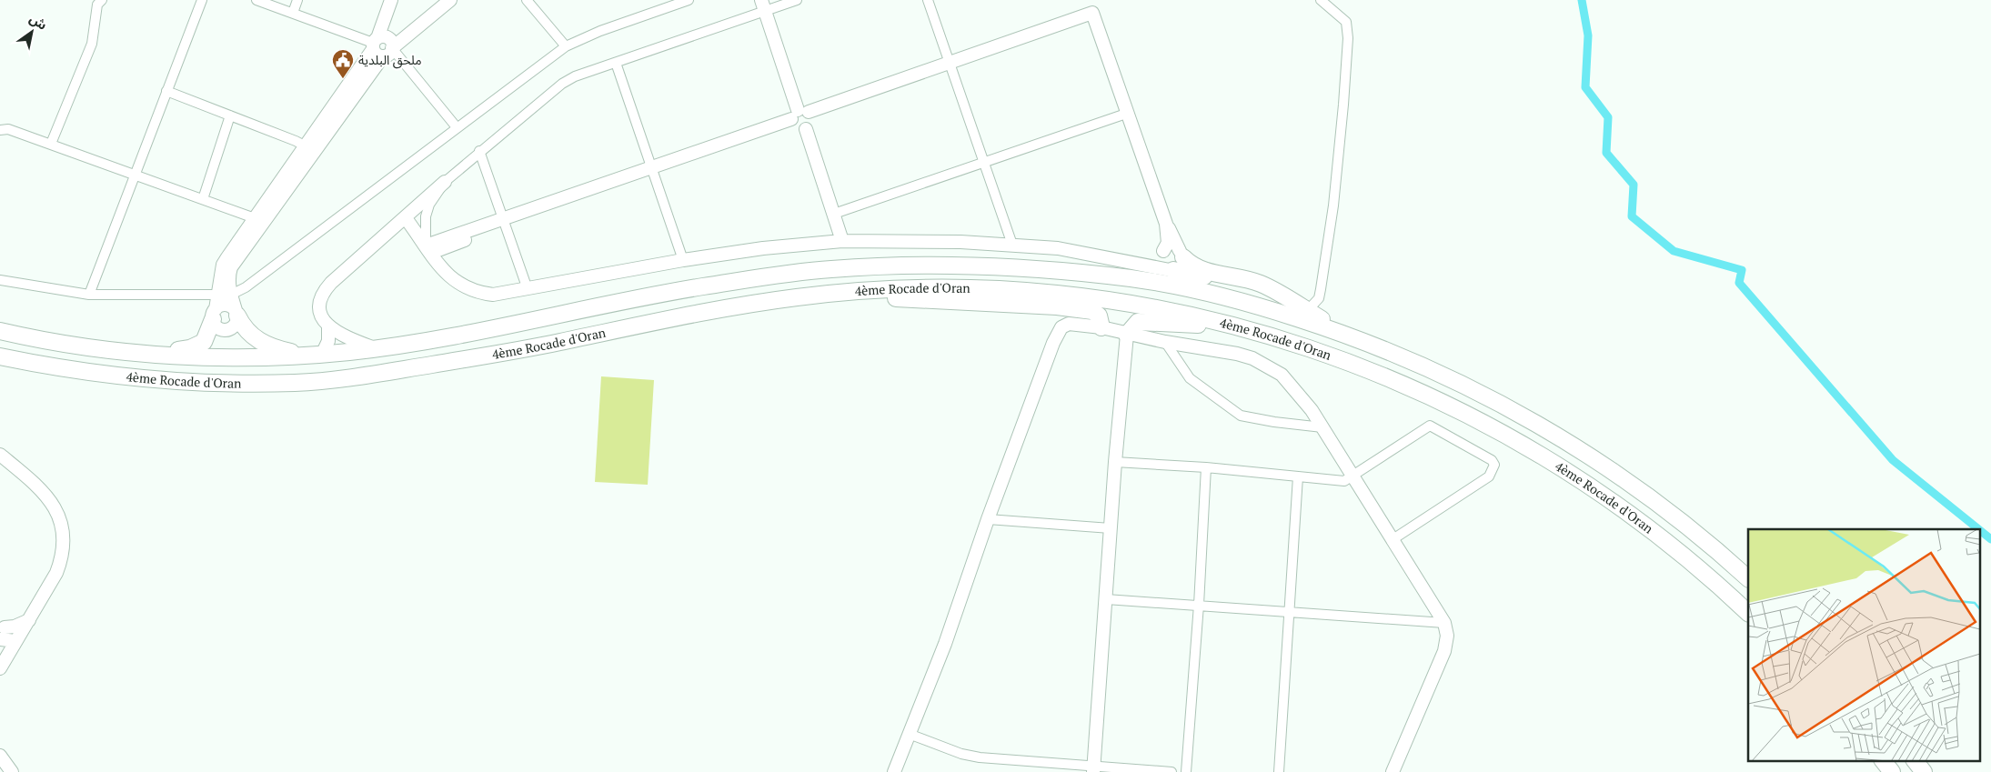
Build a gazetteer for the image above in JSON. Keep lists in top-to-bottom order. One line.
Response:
{"streets":{"highway":["4ème Rocade d'Oran"]},"places":{"public building":["ملحق البلدية"]},"north":"top right"}
